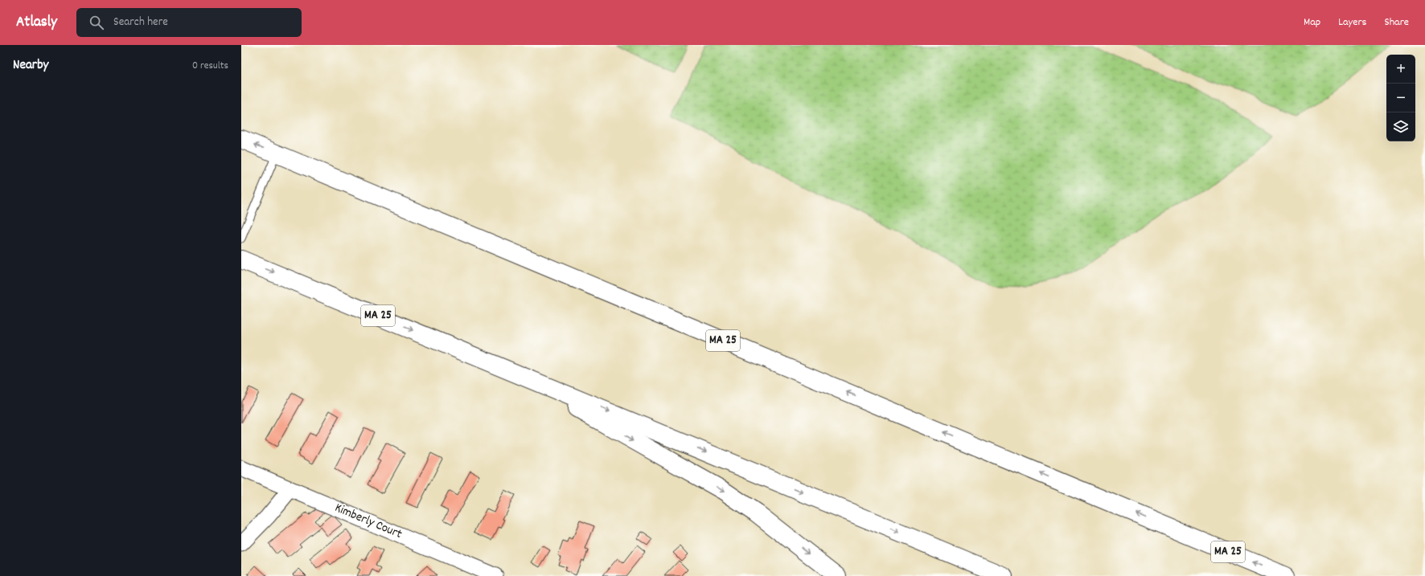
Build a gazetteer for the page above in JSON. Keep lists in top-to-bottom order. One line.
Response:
{"streets":{"highway":["MA 25"],"street":["Kimberly Court"]},"page":{"header":"Atlasly","search":"Search here","nav":["Map","Layers","Share"],"heading":["Nearby","0 results"],"map_buttons":["+","−"]}}
